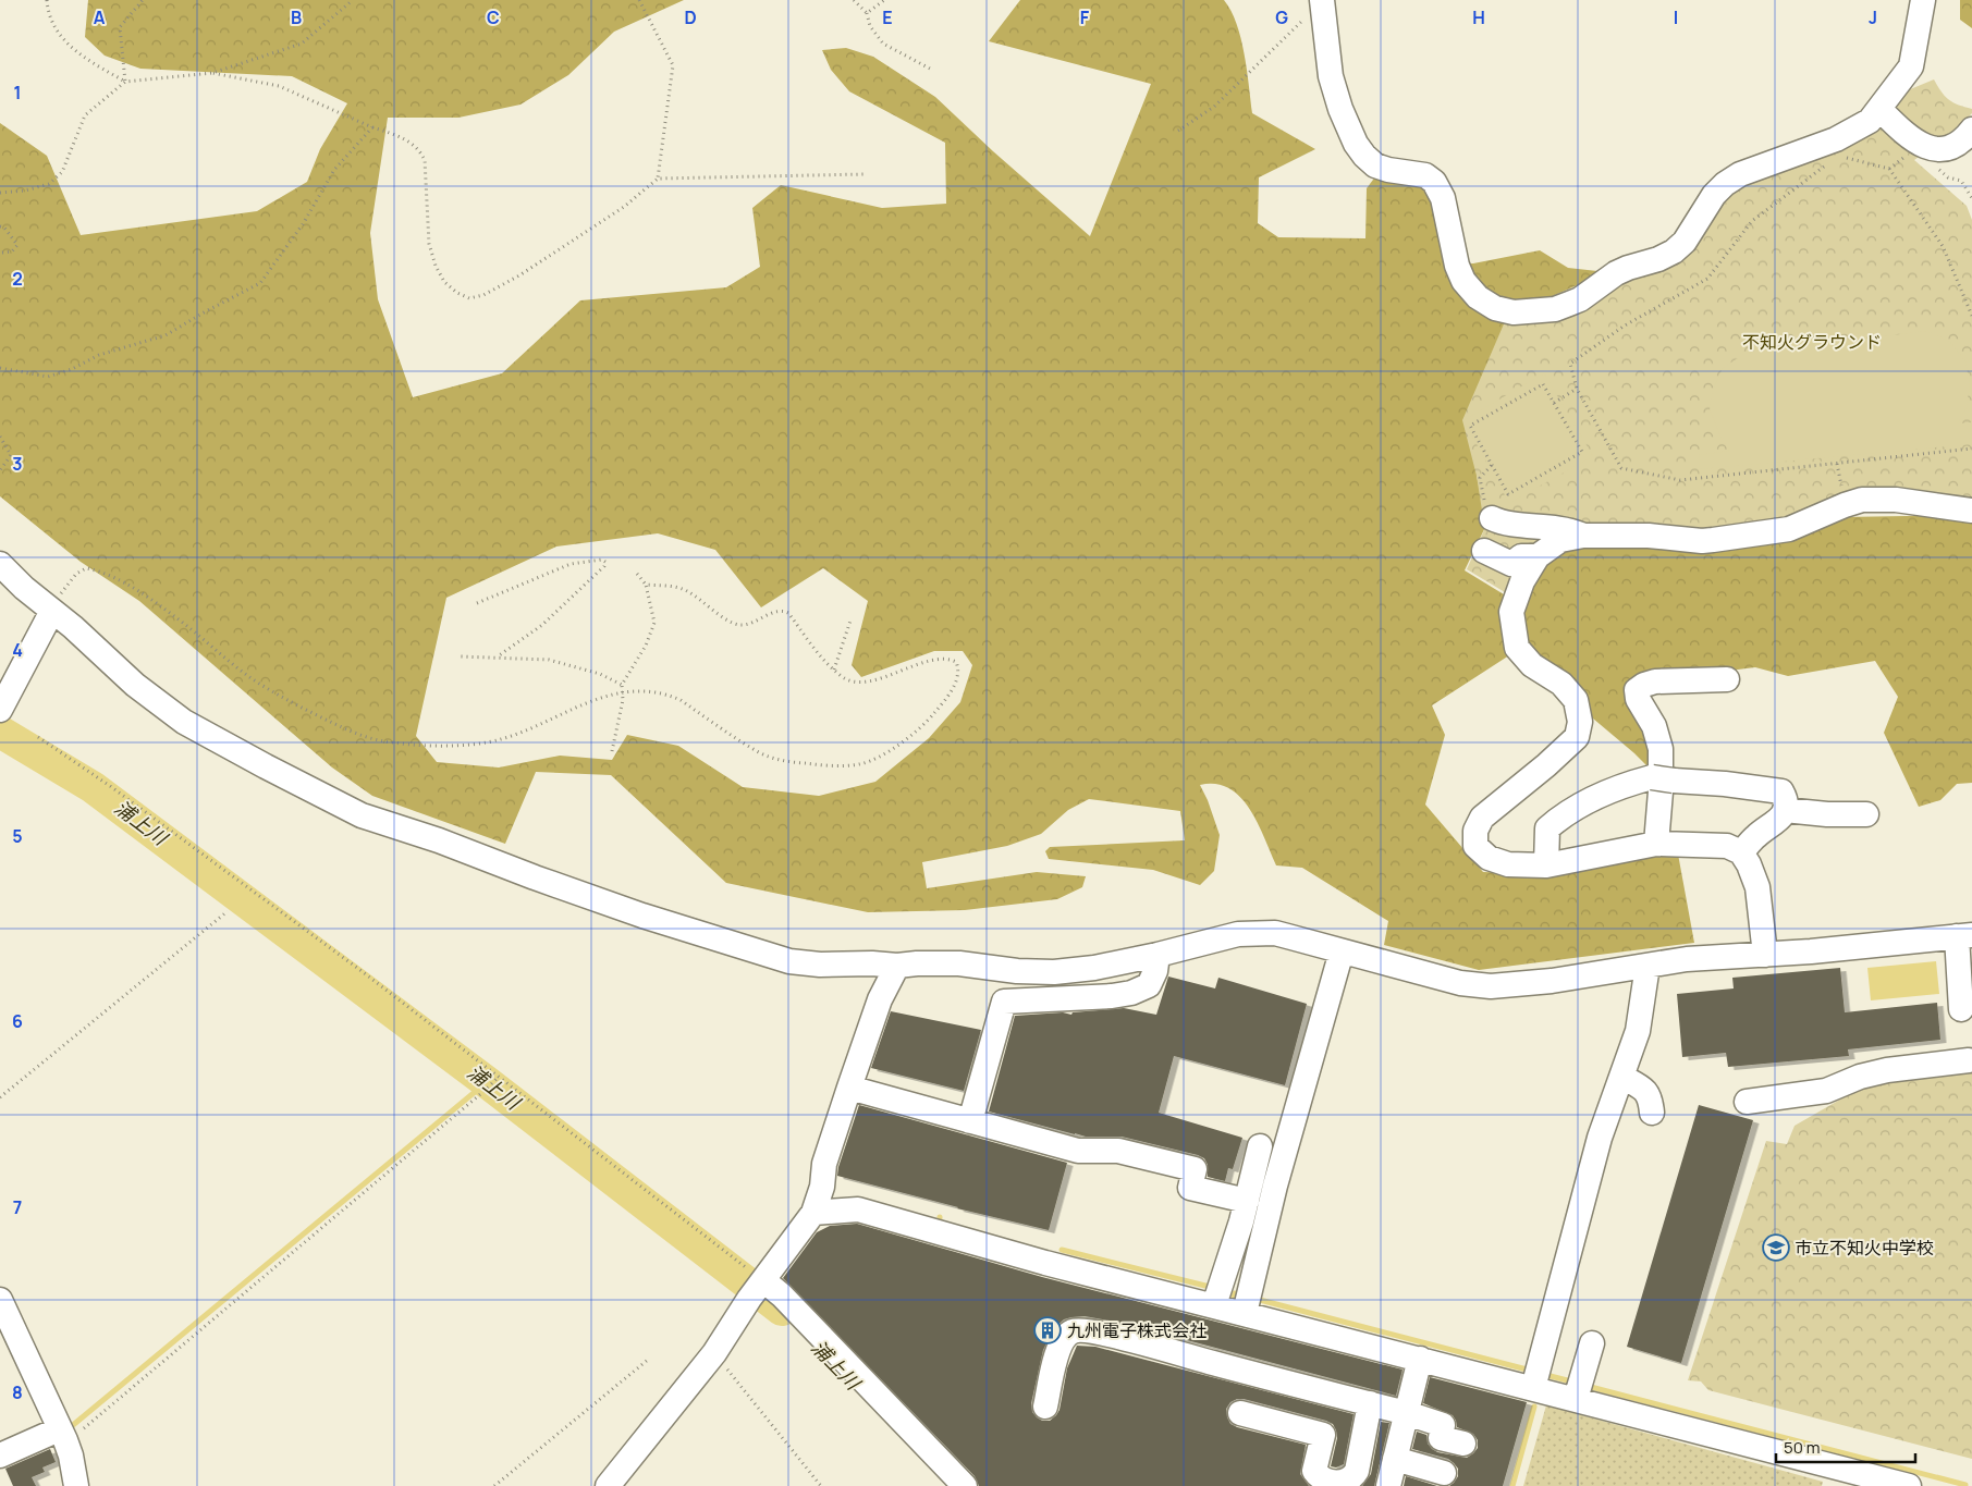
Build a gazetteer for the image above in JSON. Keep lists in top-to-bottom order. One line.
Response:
{"water":["浦上川"],"parks":["不知火グラウンド"],"places":{"school or university":["市立不知火中学校"],"building":["九州電子株式会社"]},"scale_bar":"50 m","grid":{"columns":["A","B","C","D","E","F","G","H","I","J"],"rows":["1","2","3","4","5","6","7","8"]}}
